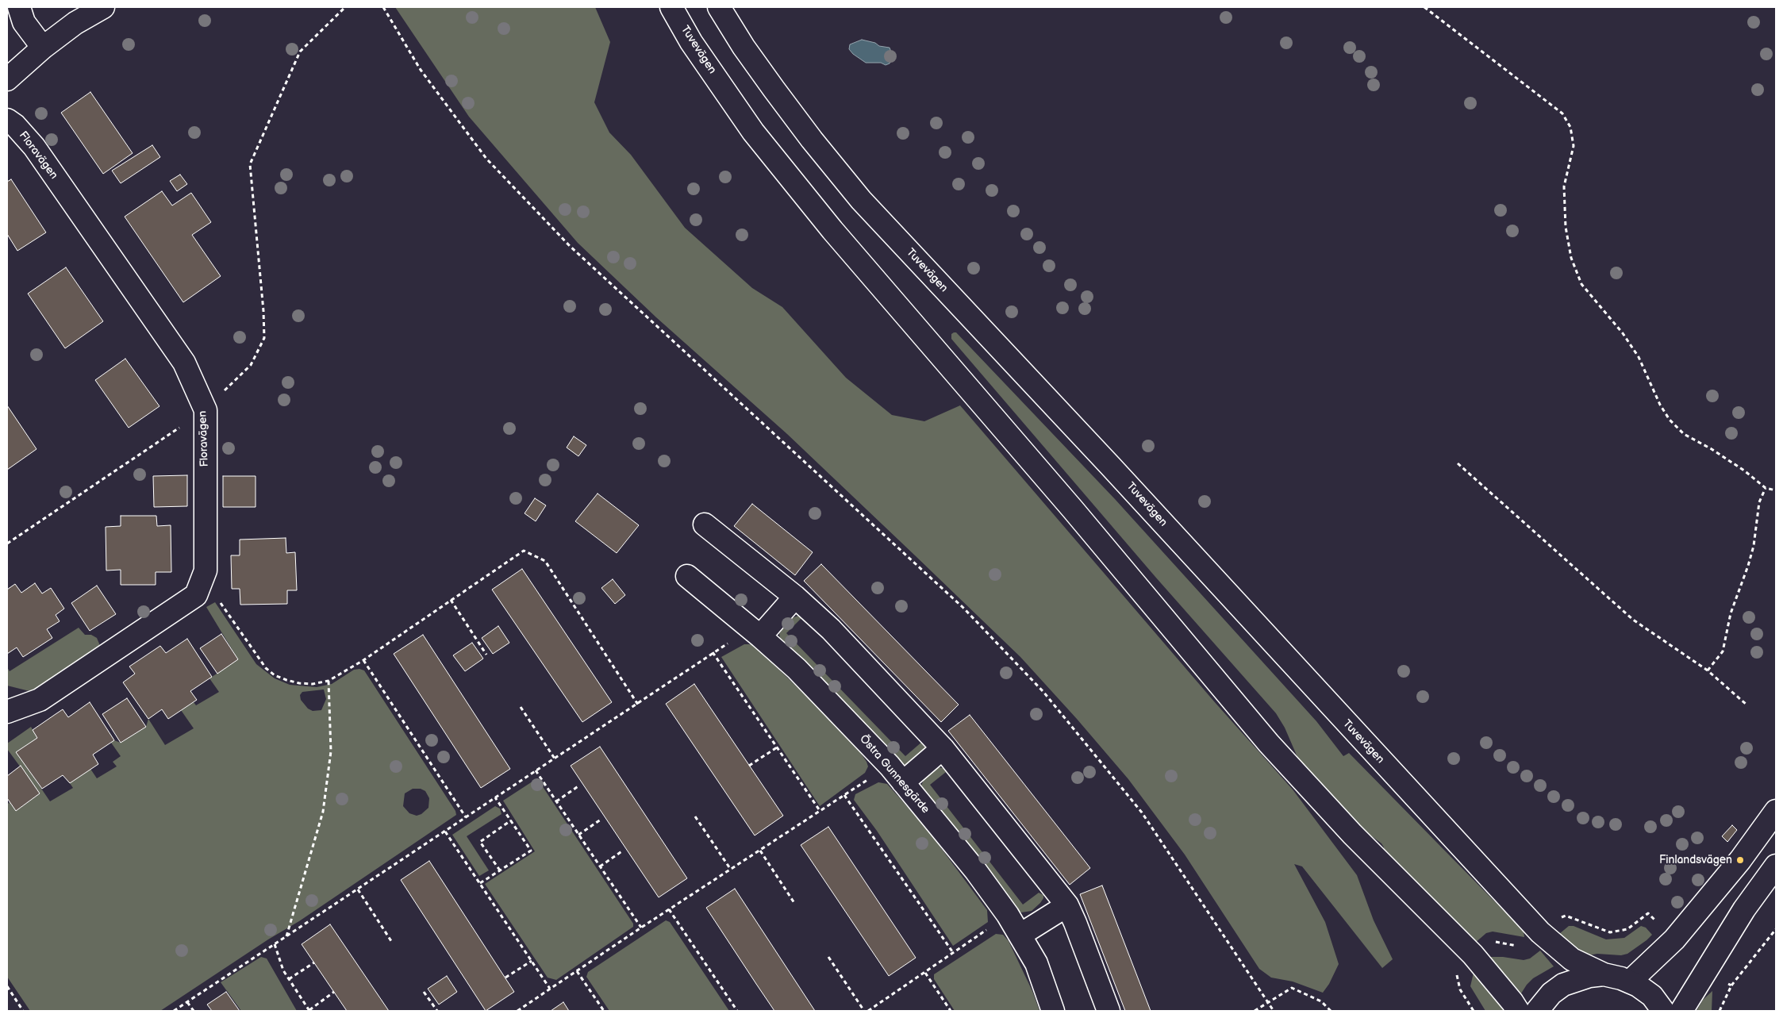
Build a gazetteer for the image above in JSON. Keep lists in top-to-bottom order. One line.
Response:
{"streets":{"main road":["Tuvevägen","Floravägen","Östra Gunnesgärde"]},"places":["Finlandsvägen"]}
